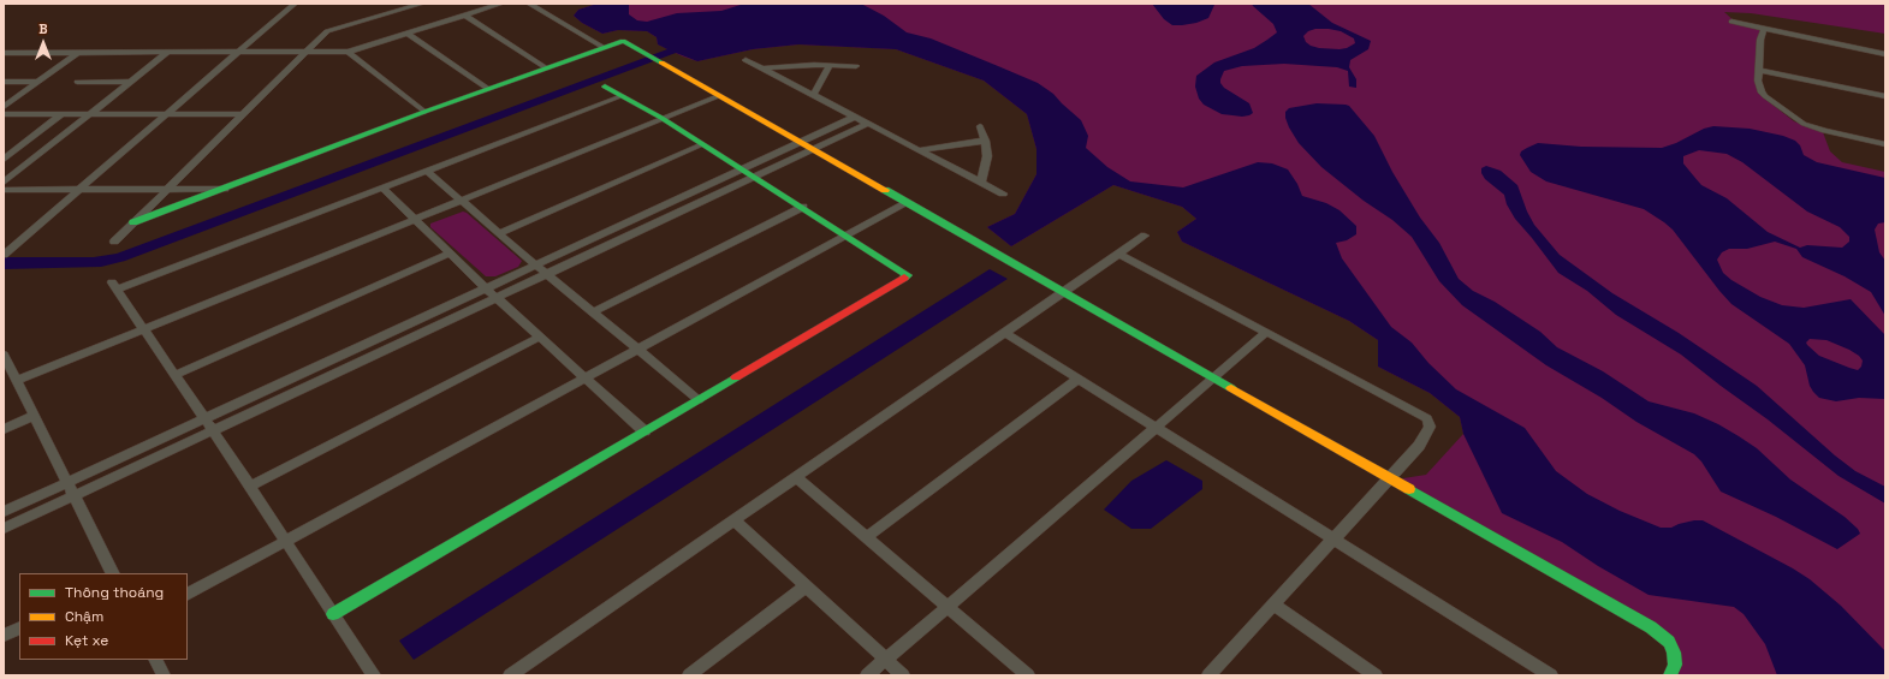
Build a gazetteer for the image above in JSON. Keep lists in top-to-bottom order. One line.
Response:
{"legend":["Thông thoáng","Chậm","Kẹt xe"],"north":"top"}
